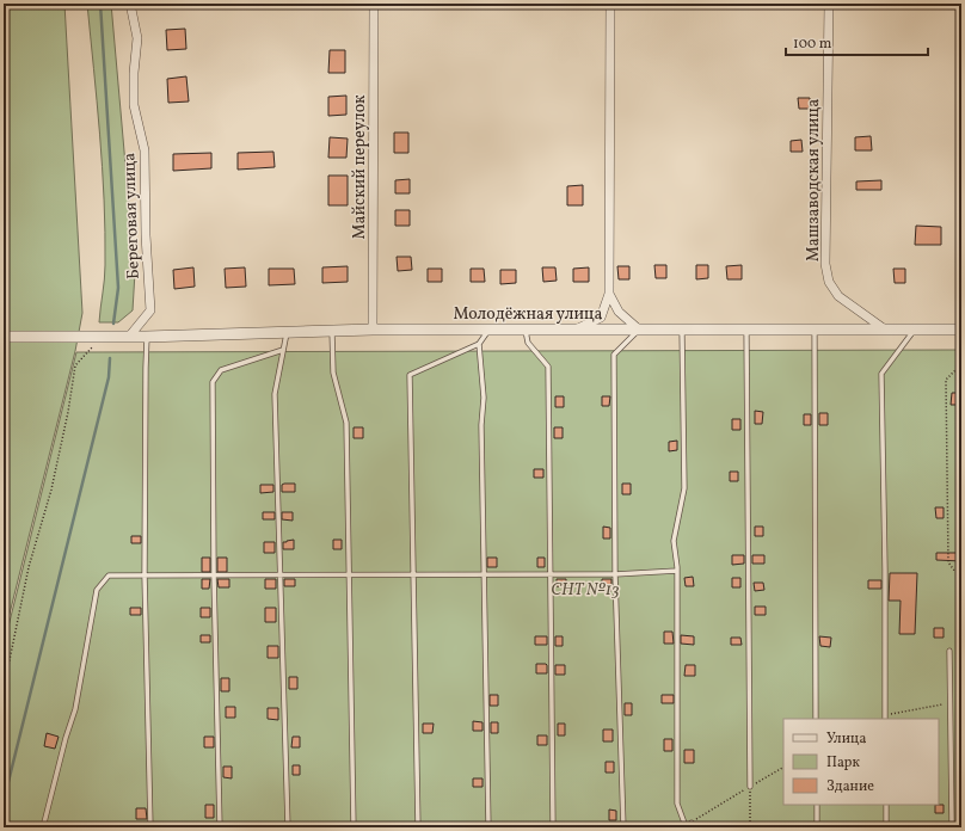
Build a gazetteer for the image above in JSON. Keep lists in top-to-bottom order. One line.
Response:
{"streets":{"street":["Майский переулок","Машзаводская улица","Береговая улица","Молодёжная улица"]},"crossings":[["Майский переулок","Молодёжная улица"],["Машзаводская улица","Молодёжная улица"],["Береговая улица","Молодёжная улица"]],"parks":["СНТ №13"],"legend":["Улица","Парк","Здание"],"scale_bar":"100 m"}
